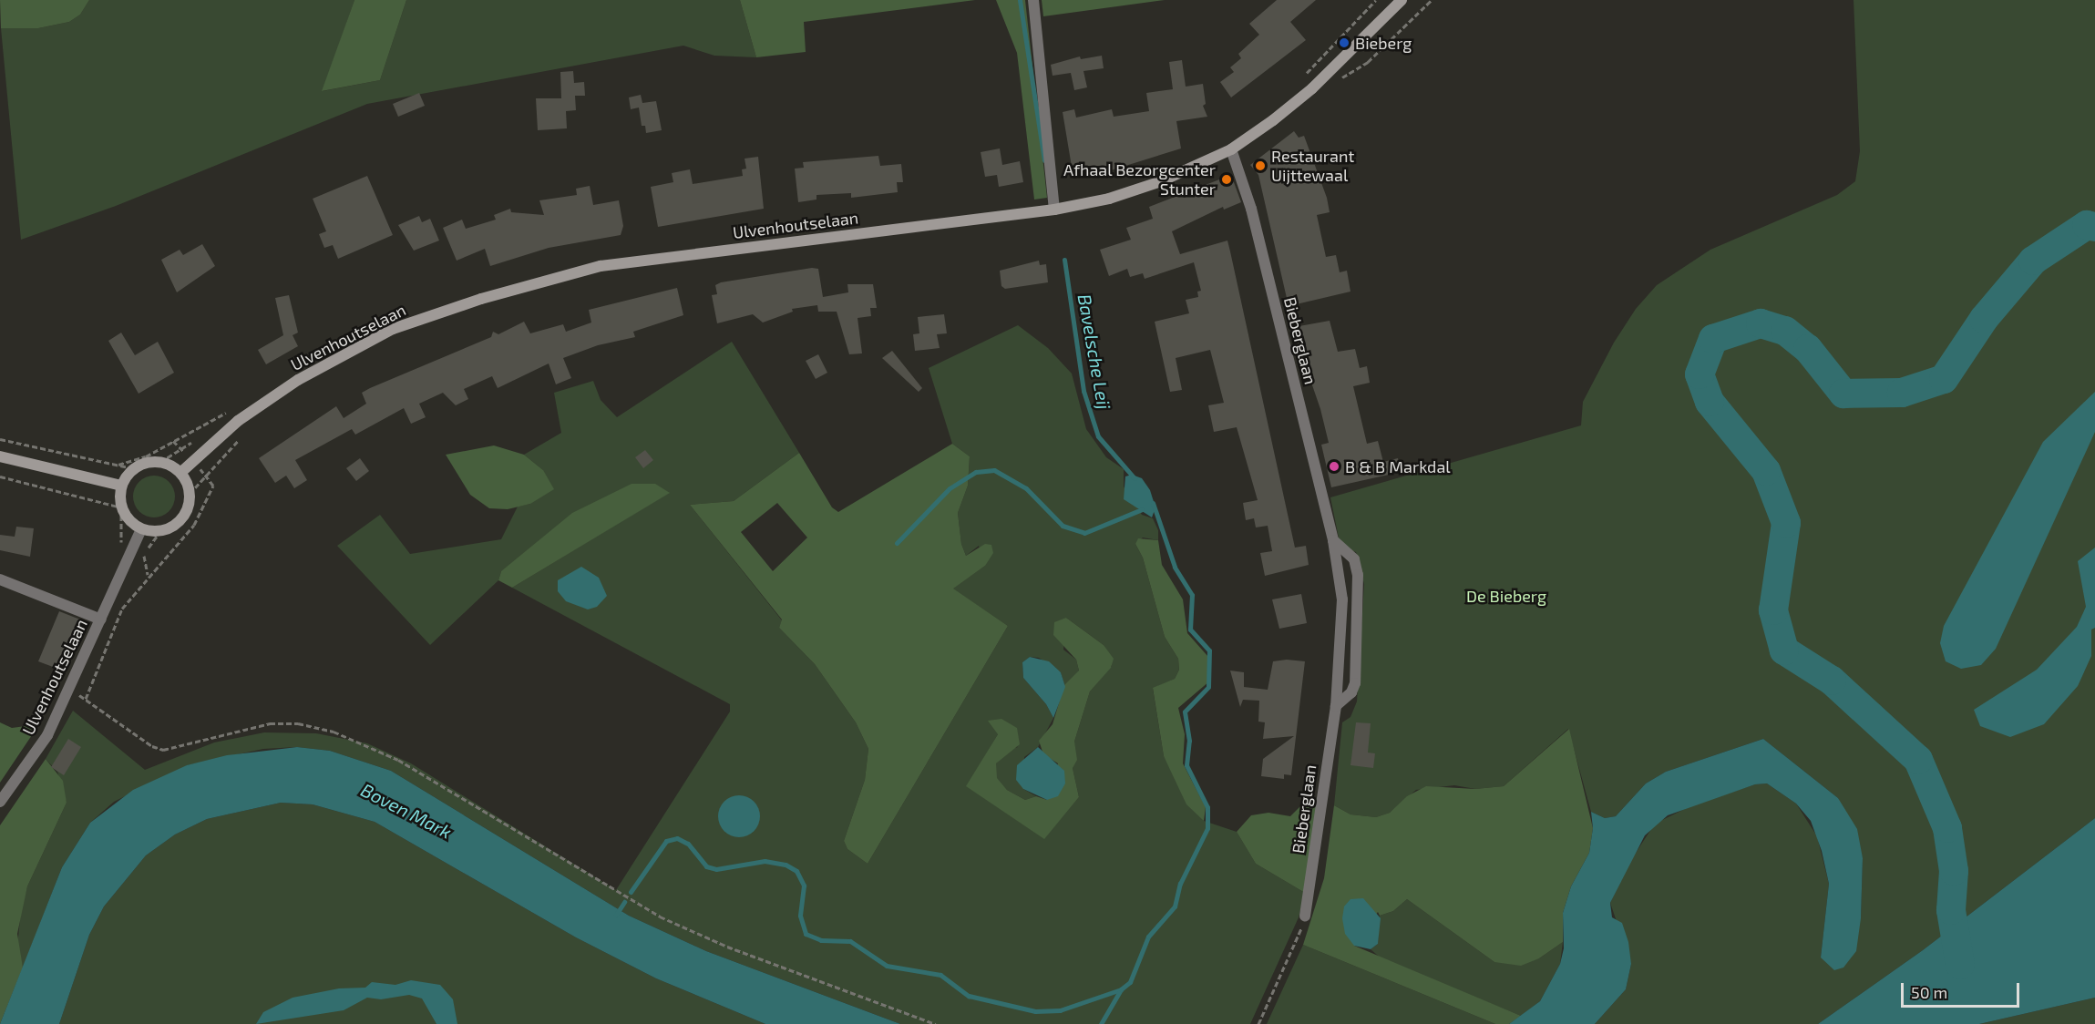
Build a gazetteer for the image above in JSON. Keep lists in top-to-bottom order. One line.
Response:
{"streets":{"main road":["Ulvenhoutselaan"],"street":["Bieberglaan"]},"crossings":[["Ulvenhoutselaan","Bieberglaan"]],"water":["Bavelsche Leij","Boven Mark"],"parks":["De Bieberg"],"places":["Bieberg","Restaurant Uijttewaal","Afhaal Bezorgcenter Stunter","B & B Markdal"],"scale_bar":"50 m"}
